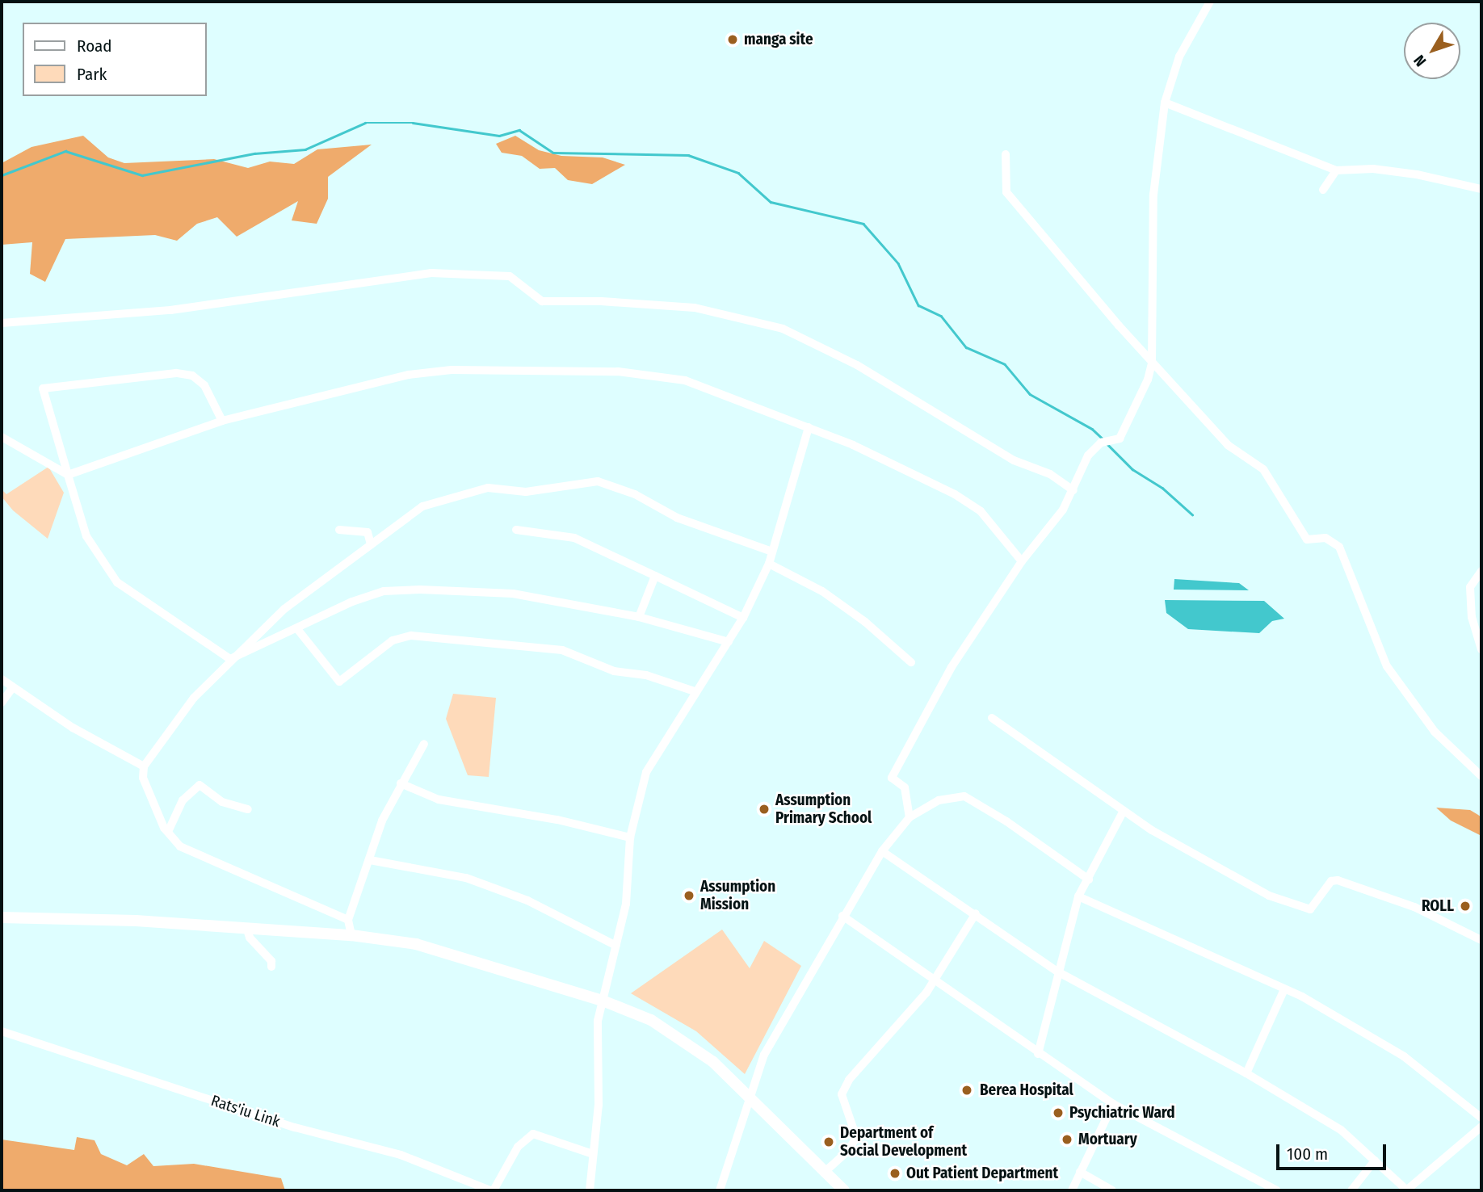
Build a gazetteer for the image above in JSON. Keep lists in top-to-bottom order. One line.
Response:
{"streets":{"street":["Rats'iu Link"]},"places":["manga site","Assumption Primary School","Assumption Mission","ROLL","Berea Hospital","Psychiatric Ward","Mortuary","Department of Social Development","Out Patient Department"],"legend":["Road","Park"],"scale_bar":"100 m","north":"bottom left"}
